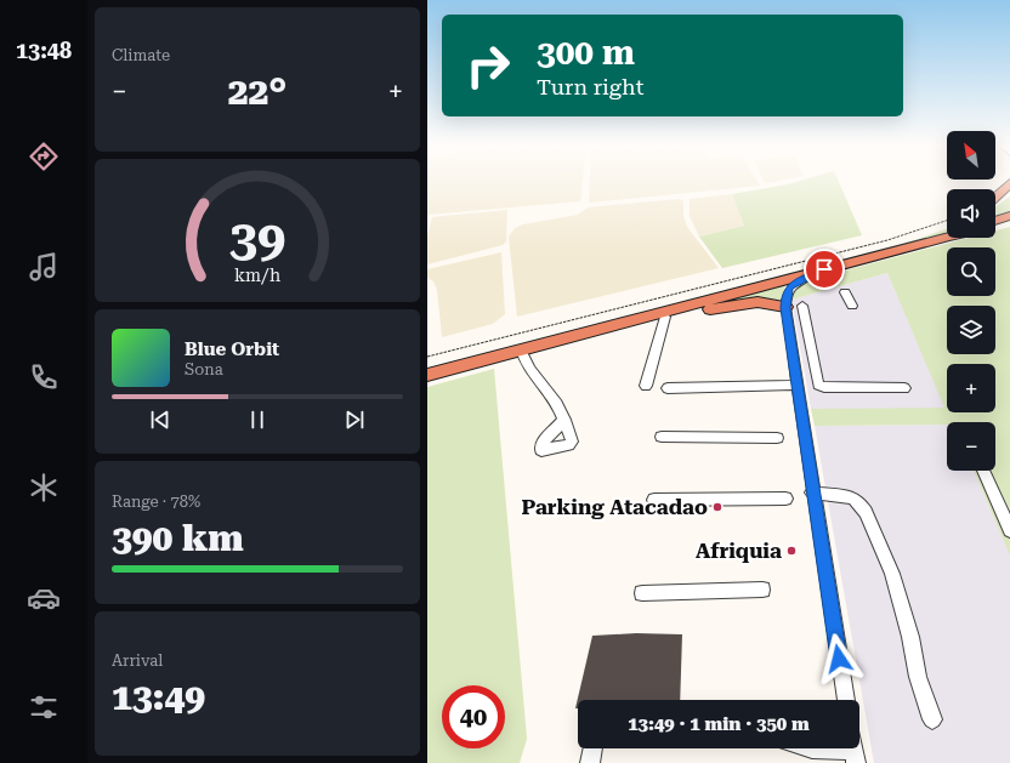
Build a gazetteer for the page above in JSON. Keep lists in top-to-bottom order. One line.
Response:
{"places":["Parking Atacadao","Afriquia"],"north":"top left","page":{"tabs":"13:48","tile":["Climate",["Range · 78%","390 km"],["Arrival","13:49"]],"turn":["300 m","Turn right"],"heat":["−","22°","+"],"map_buttons":["+","−"],"song":["Blue Orbit","Sona"],"limit":"40","trip":"13:49 · 1 min · 350 m","gauge":["39","km/h"]}}
